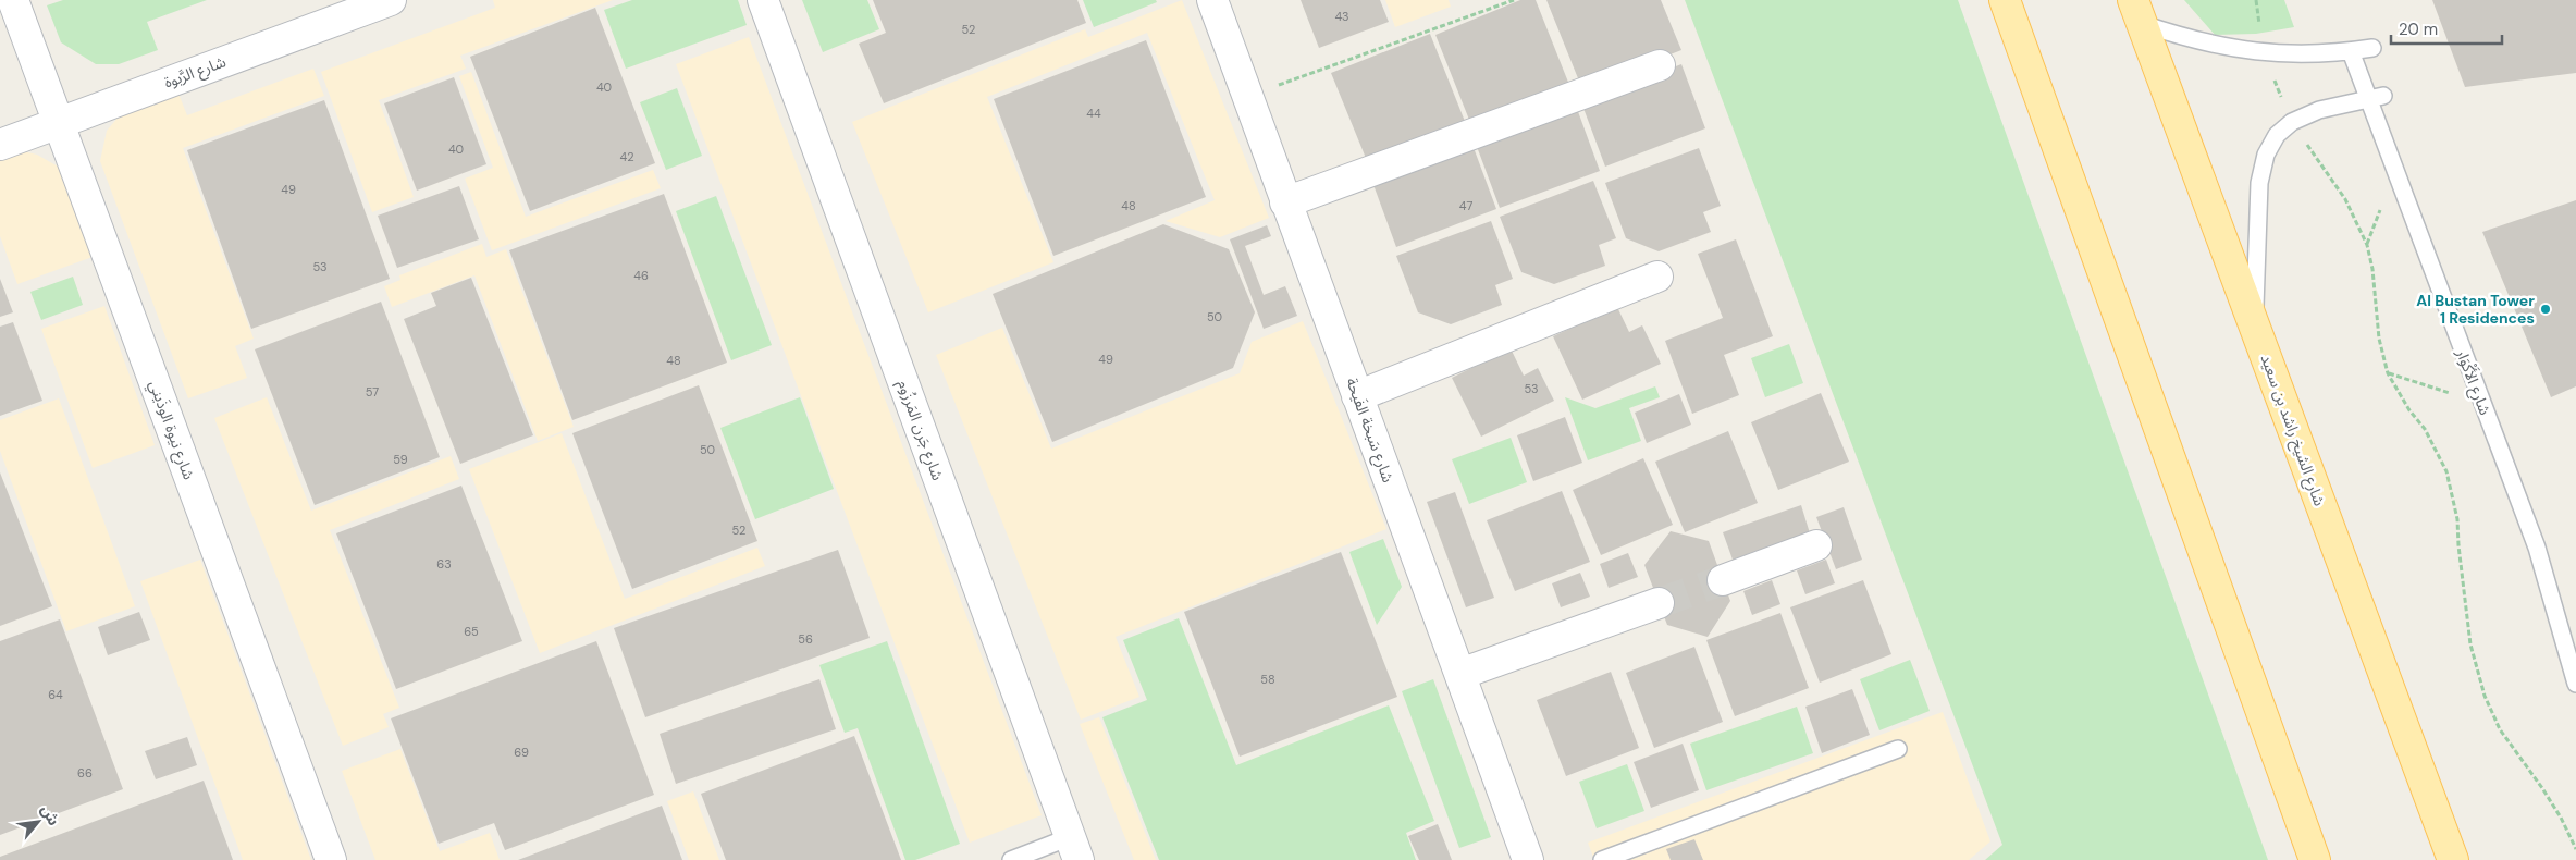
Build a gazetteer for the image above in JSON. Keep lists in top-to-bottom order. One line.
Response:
{"streets":{"main road":["شارع الشيخ راشد بن سعيد"],"street":["شارع الرَّبوة","شارع نيوة الوذَيني","شارع جَرن المَرزُوم","شارع سَبخة الفَيحة"],"lane":["شارع الأَكْوَار"]},"crossings":[["شارع الرَّبوة","شارع نيوة الوذَيني"]],"places":["Al Bustan Tower 1 Residences"],"house_numbers":["43","52","40","44","40","42","49","48","47","53","46","50","49","48","53","57","50","59","52","63","65","56","58","64","69","66"],"scale_bar":"20 m","north":"top right"}
